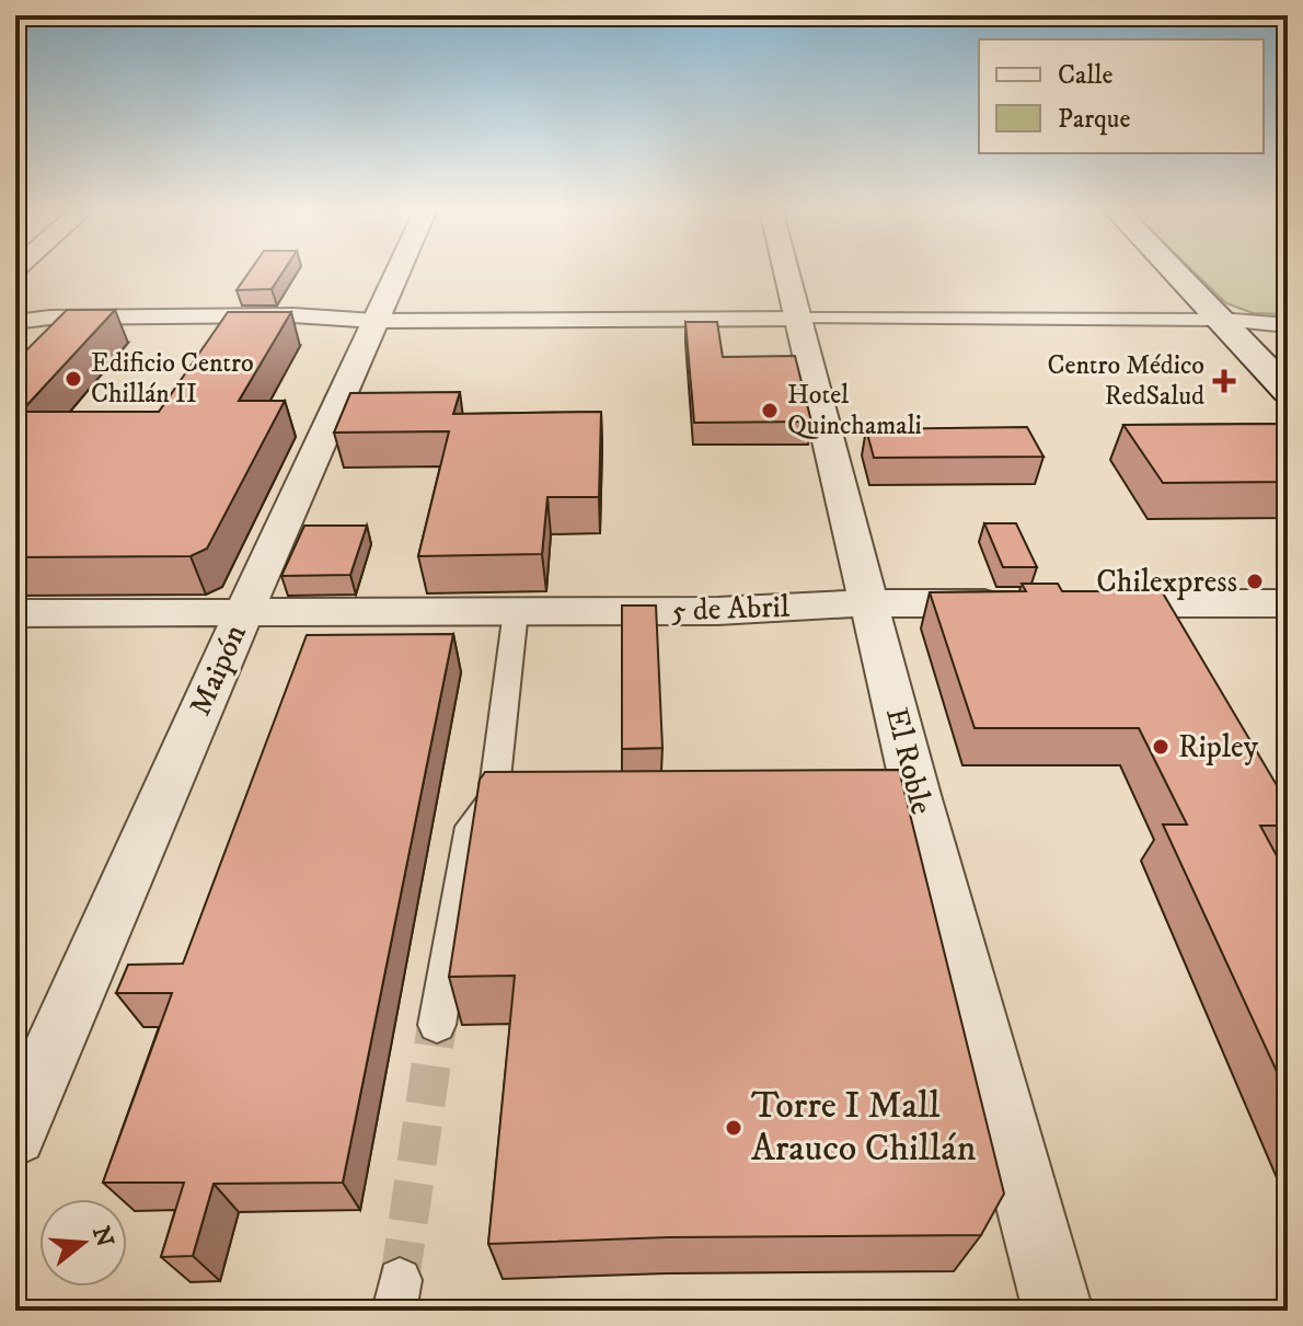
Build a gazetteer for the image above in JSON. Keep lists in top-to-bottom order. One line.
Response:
{"streets":{"street":["5 de Abril","Maipón","El Roble"]},"crossings":[["5 de Abril","Maipón"],["5 de Abril","El Roble"]],"places":{"other":["Edificio Centro Chillán II","Hotel Quinchamali","Chilexpress","Ripley","Torre I Mall Arauco Chillán"],"health":["Centro Médico RedSalud"]},"legend":["Calle","Parque"],"north":"right"}
